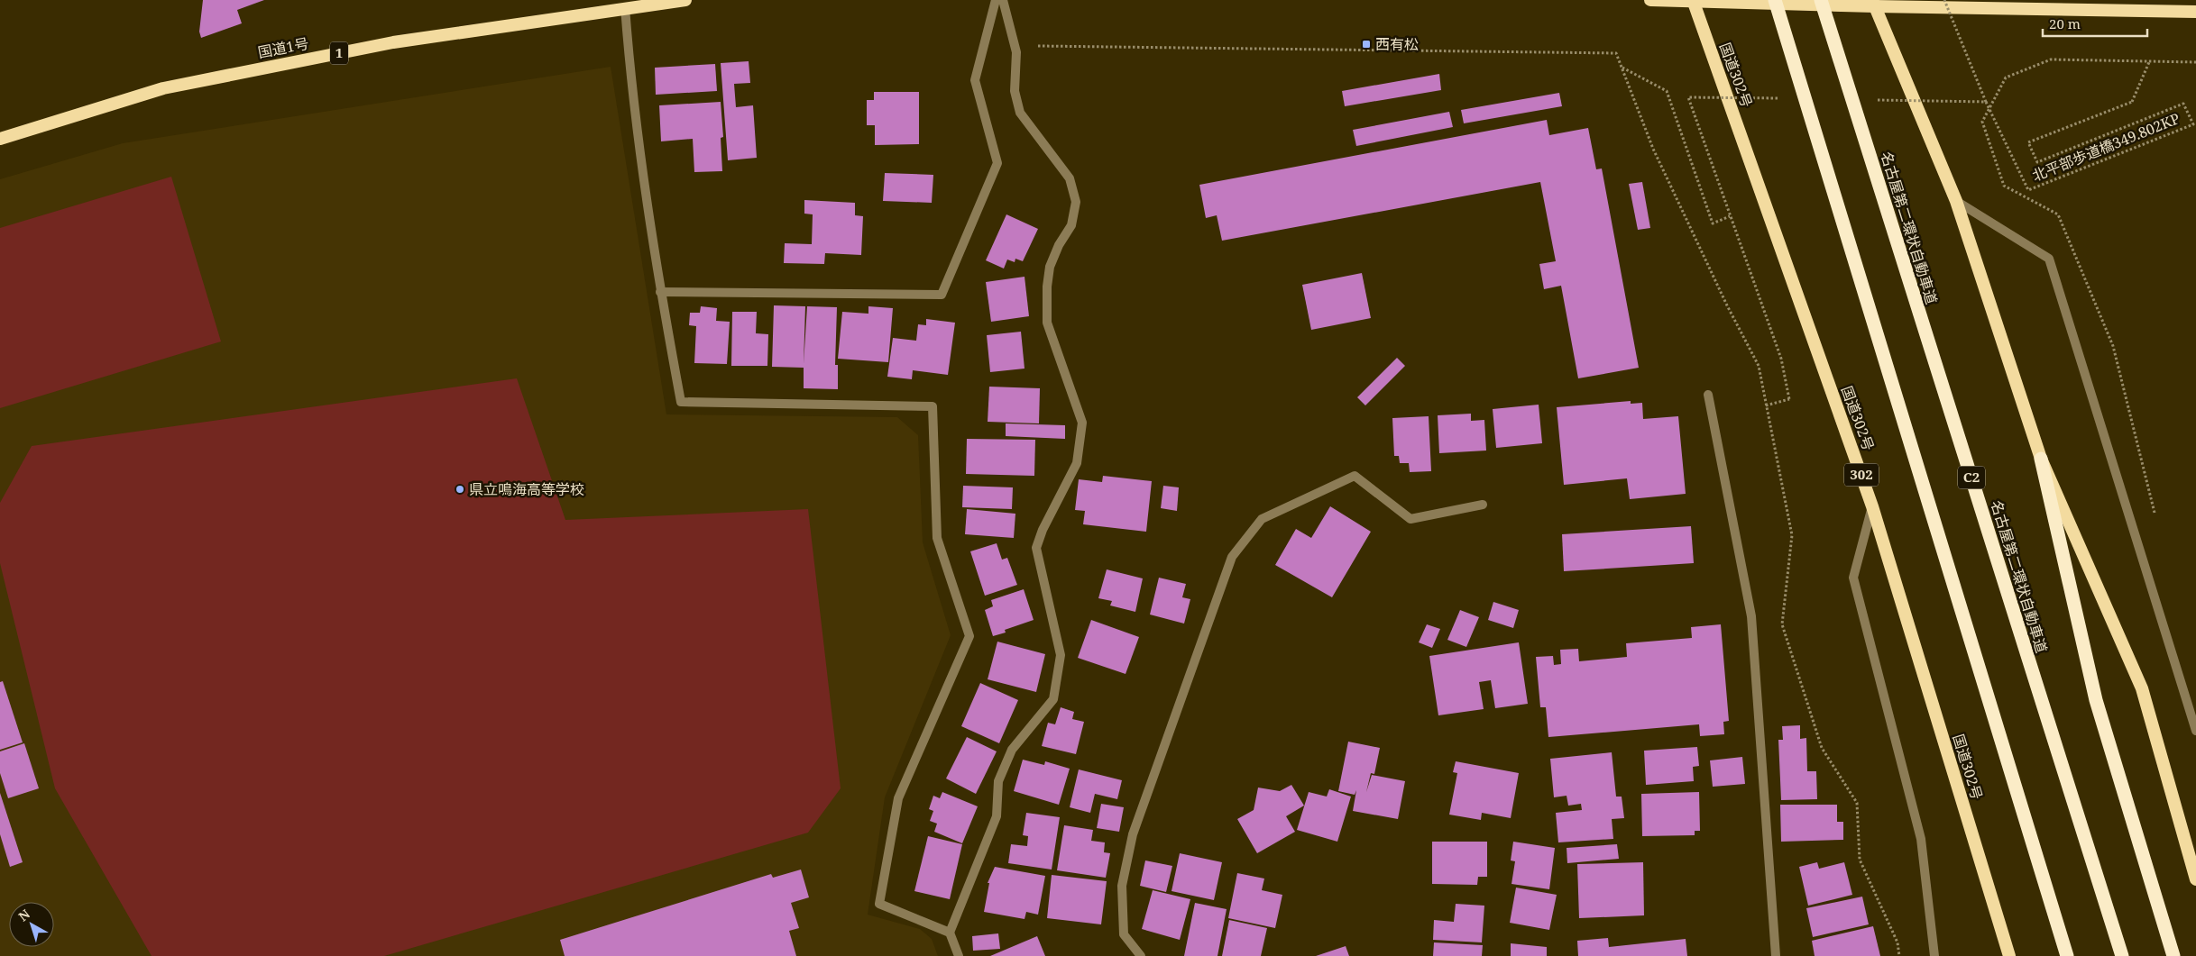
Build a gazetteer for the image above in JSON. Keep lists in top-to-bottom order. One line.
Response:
{"streets":{"highway":["国道1号","1","国道302号","名古屋第二環状自動車道","302","C2"],"path":["北平部歩道橋349.802KP"]},"places":{"transit":["西有松"],"other":["県立鳴海高等学校"]},"scale_bar":"20 m","north":"top left"}
